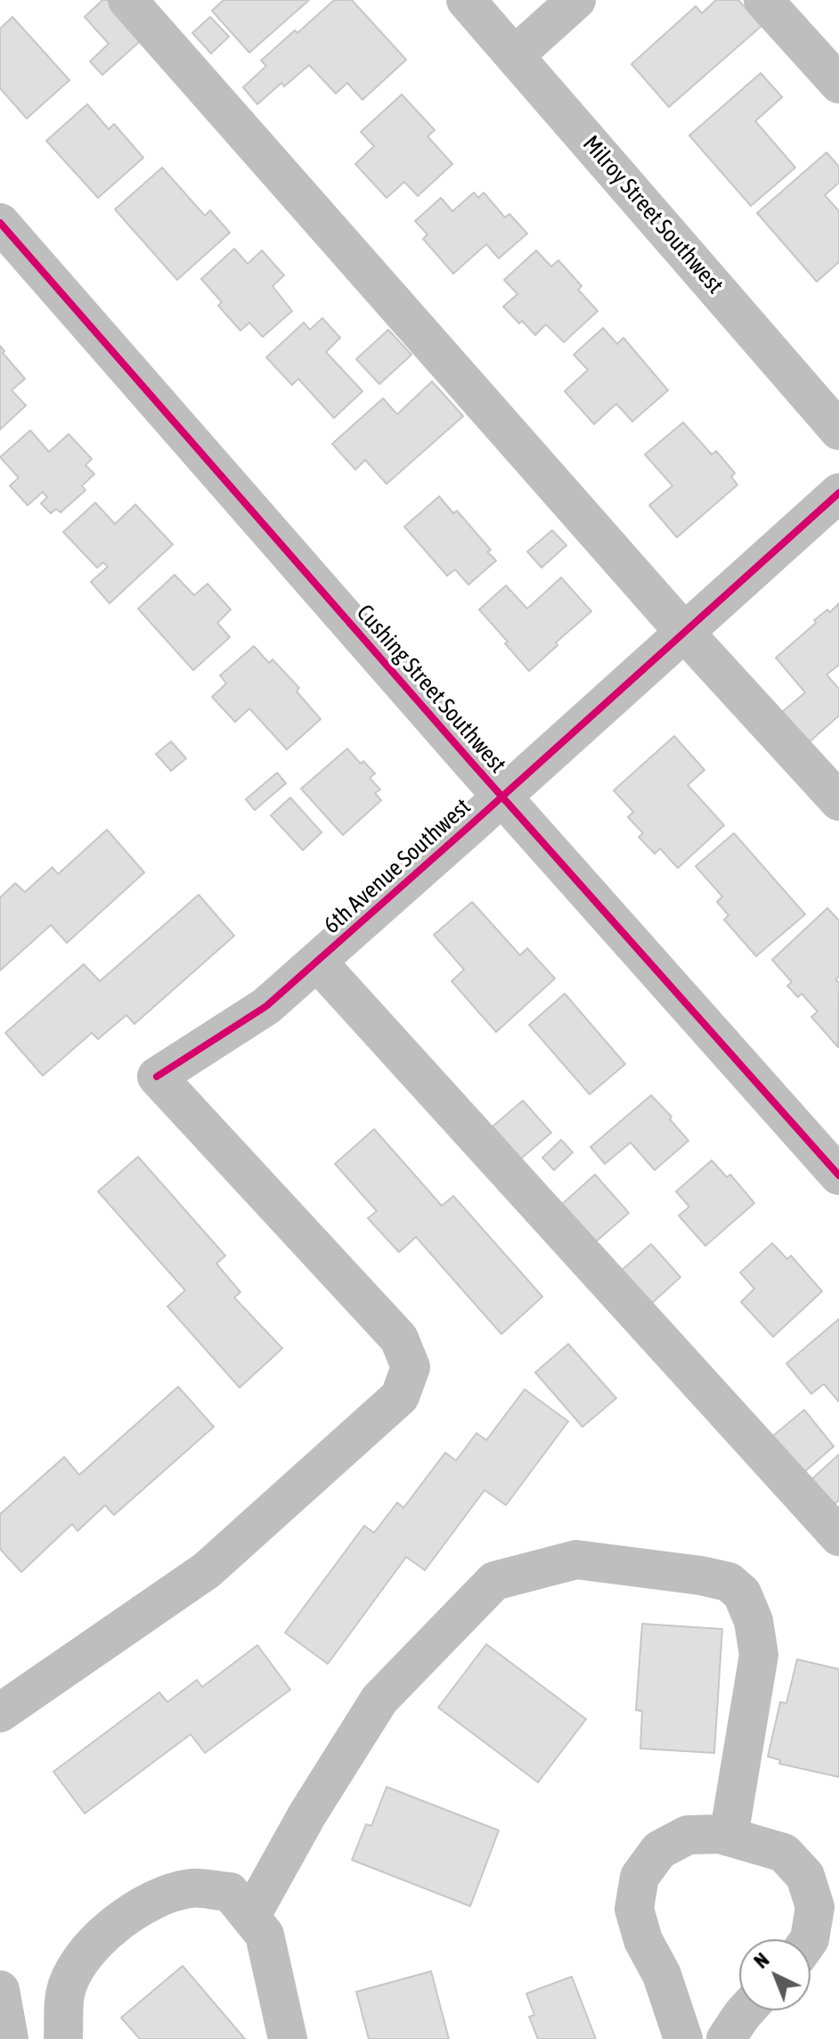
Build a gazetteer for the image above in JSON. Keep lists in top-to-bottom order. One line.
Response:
{"streets":{"street":["Milroy Street Southwest","Cushing Street Southwest","6th Avenue Southwest"]},"crossings":[["Cushing Street Southwest","6th Avenue Southwest"]],"north":"top left"}
